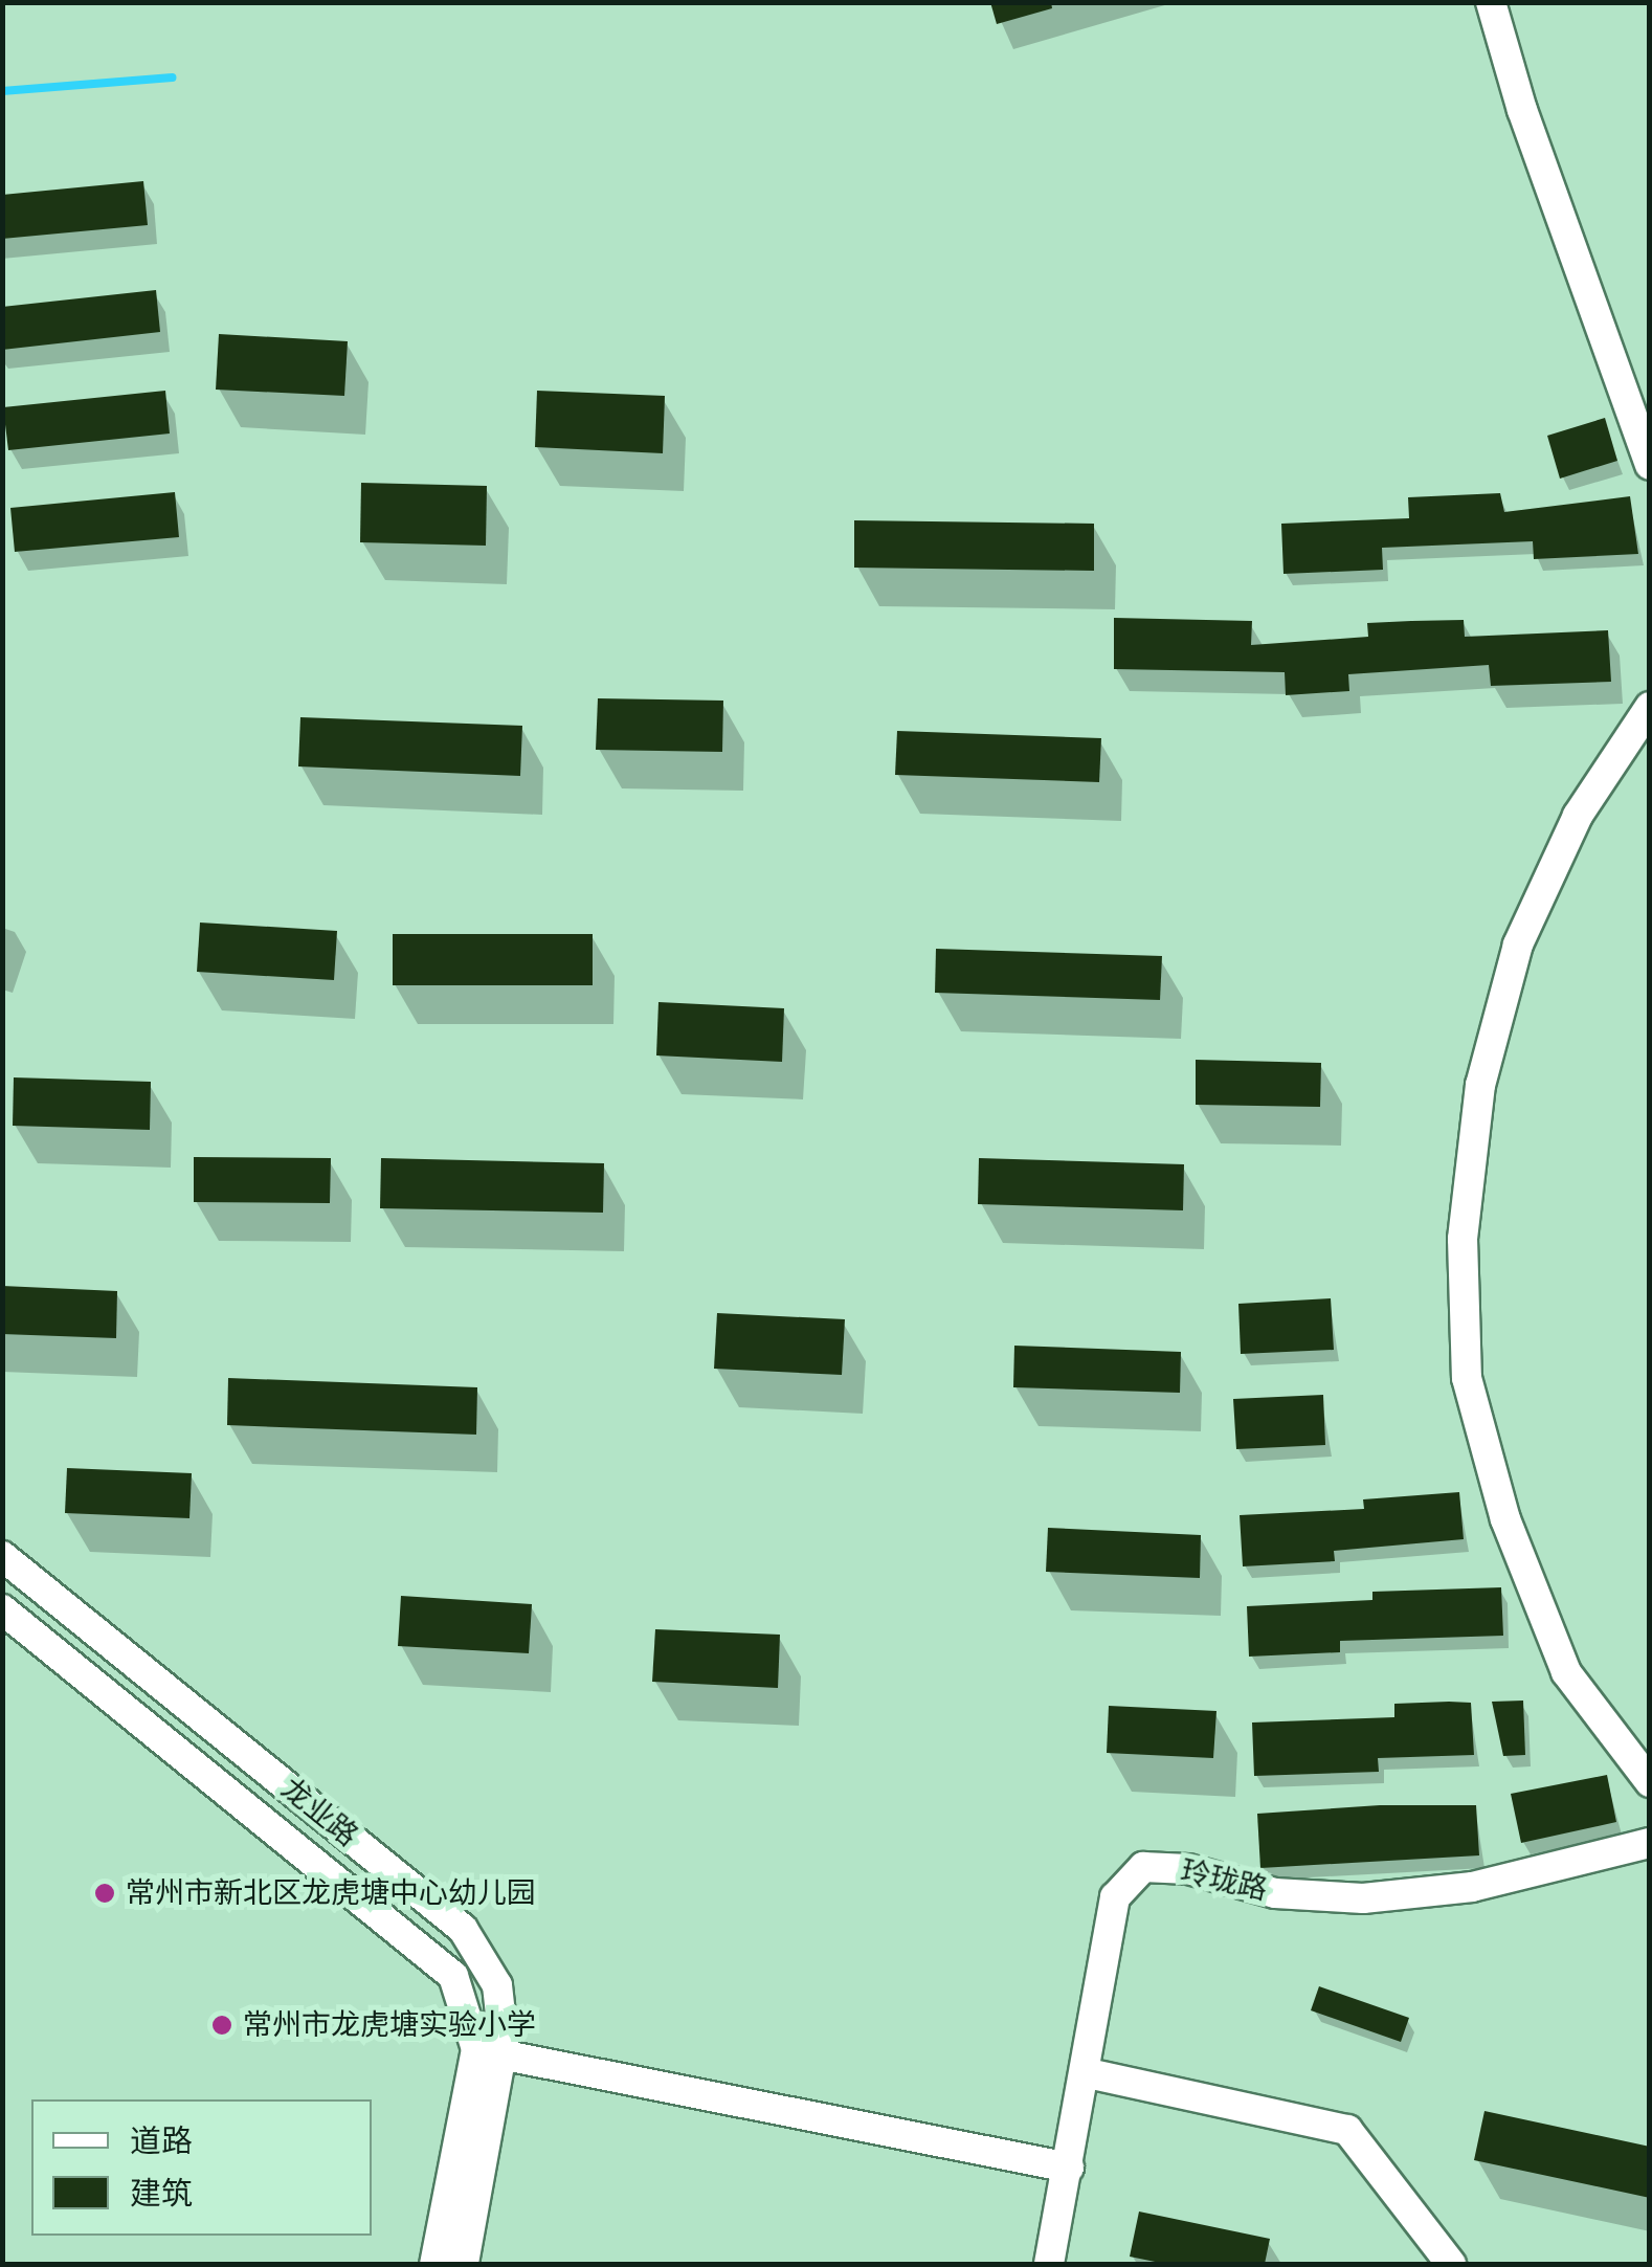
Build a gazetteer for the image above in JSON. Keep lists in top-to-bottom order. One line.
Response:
{"streets":{"street":["龙业路","玲珑路"]},"places":["常州市新北区龙虎塘中心幼儿园","常州市龙虎塘实验小学"],"legend":["道路","建筑"]}
